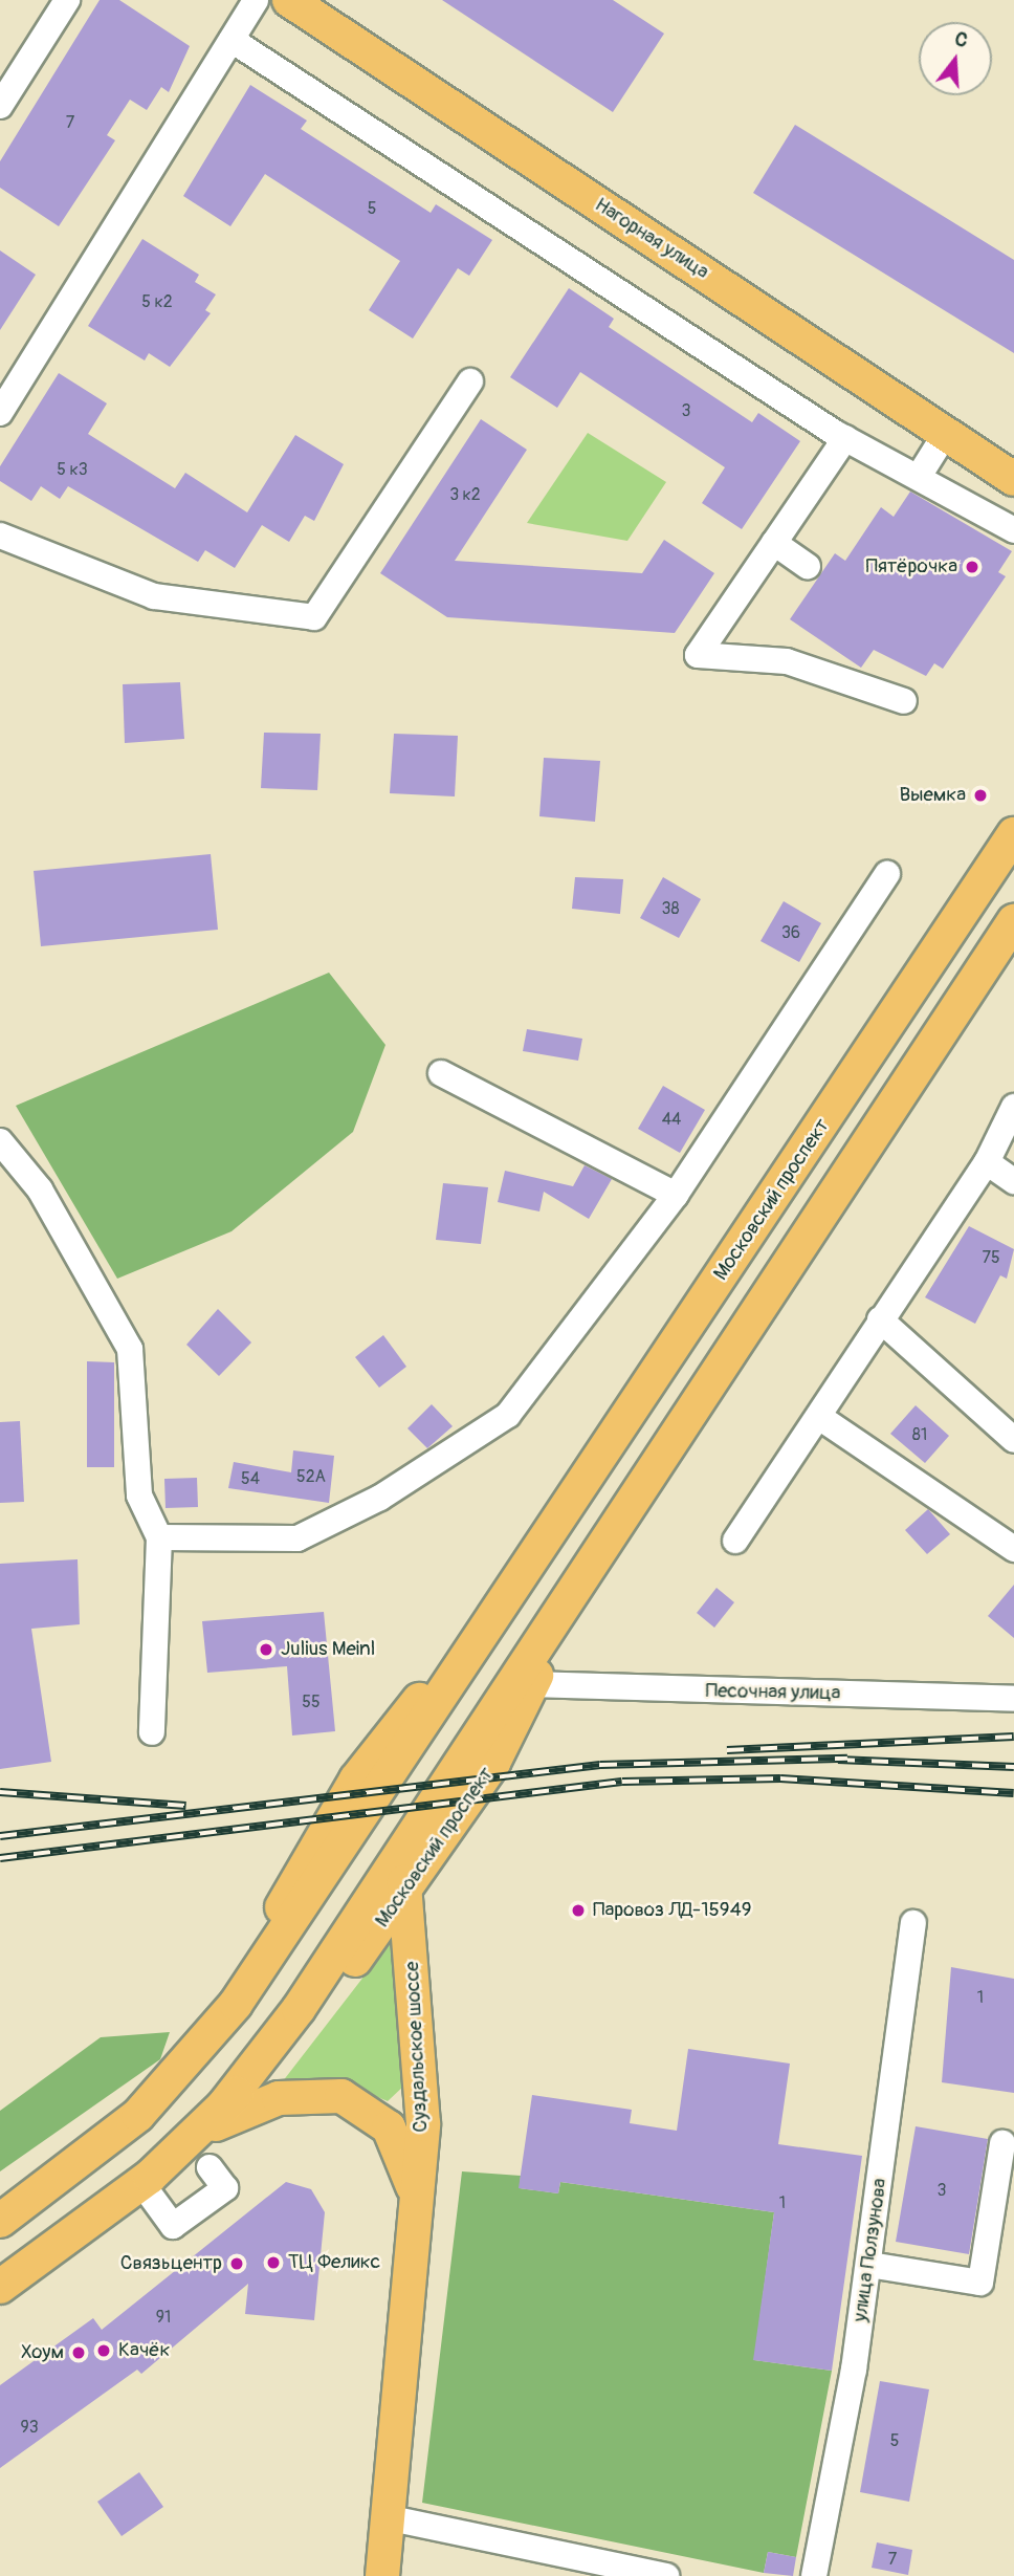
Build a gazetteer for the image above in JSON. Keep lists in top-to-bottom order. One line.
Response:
{"streets":{"main road":["Нагорная улица","Московский проспект","Суздальское шоссе"],"street":["Песочная улица","улица Ползунова"]},"crossings":[["Московский проспект","Песочная улица"],["Московский проспект","Суздальское шоссе"]],"places":["Пятёрочка","Выемка","Julius Meinl","Паровоз ЛД-15949","ТЦ Феликс","Связьцентр","Качёк","Хоум"],"house_numbers":["7","5","5 к2","3","5 к3","3 к2","38","36","44","75","81","52А","54","55","1","3","1","91","93","5","7"],"north":"top"}
